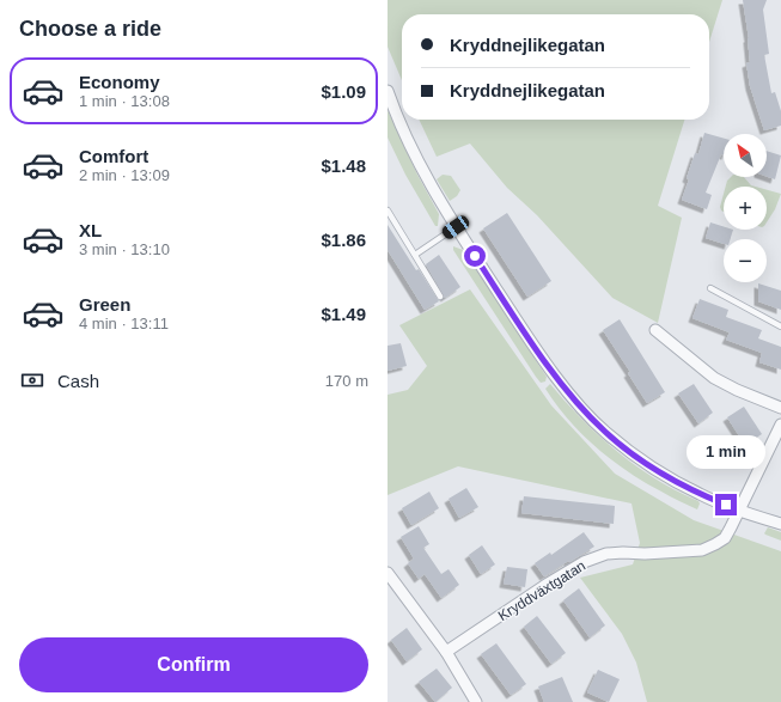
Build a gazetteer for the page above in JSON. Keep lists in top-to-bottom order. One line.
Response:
{"streets":{"street":["Kryddväxtgatan"]},"north":"top left","page":{"heading":"Choose a ride","banner":["Kryddnejlikegatan","Kryddnejlikegatan"],"list":[{"name":"Economy","note":"1 min · 13:08","value":"$1.09"},{"name":"Comfort","note":"2 min · 13:09","value":"$1.48"},{"name":"XL","note":"3 min · 13:10","value":"$1.86"},{"name":"Green","note":"4 min · 13:11","value":"$1.49"}],"map_buttons":["+","−"],"pay":["Cash","170 m"],"bubble":"1 min","buttons":"Confirm"}}
